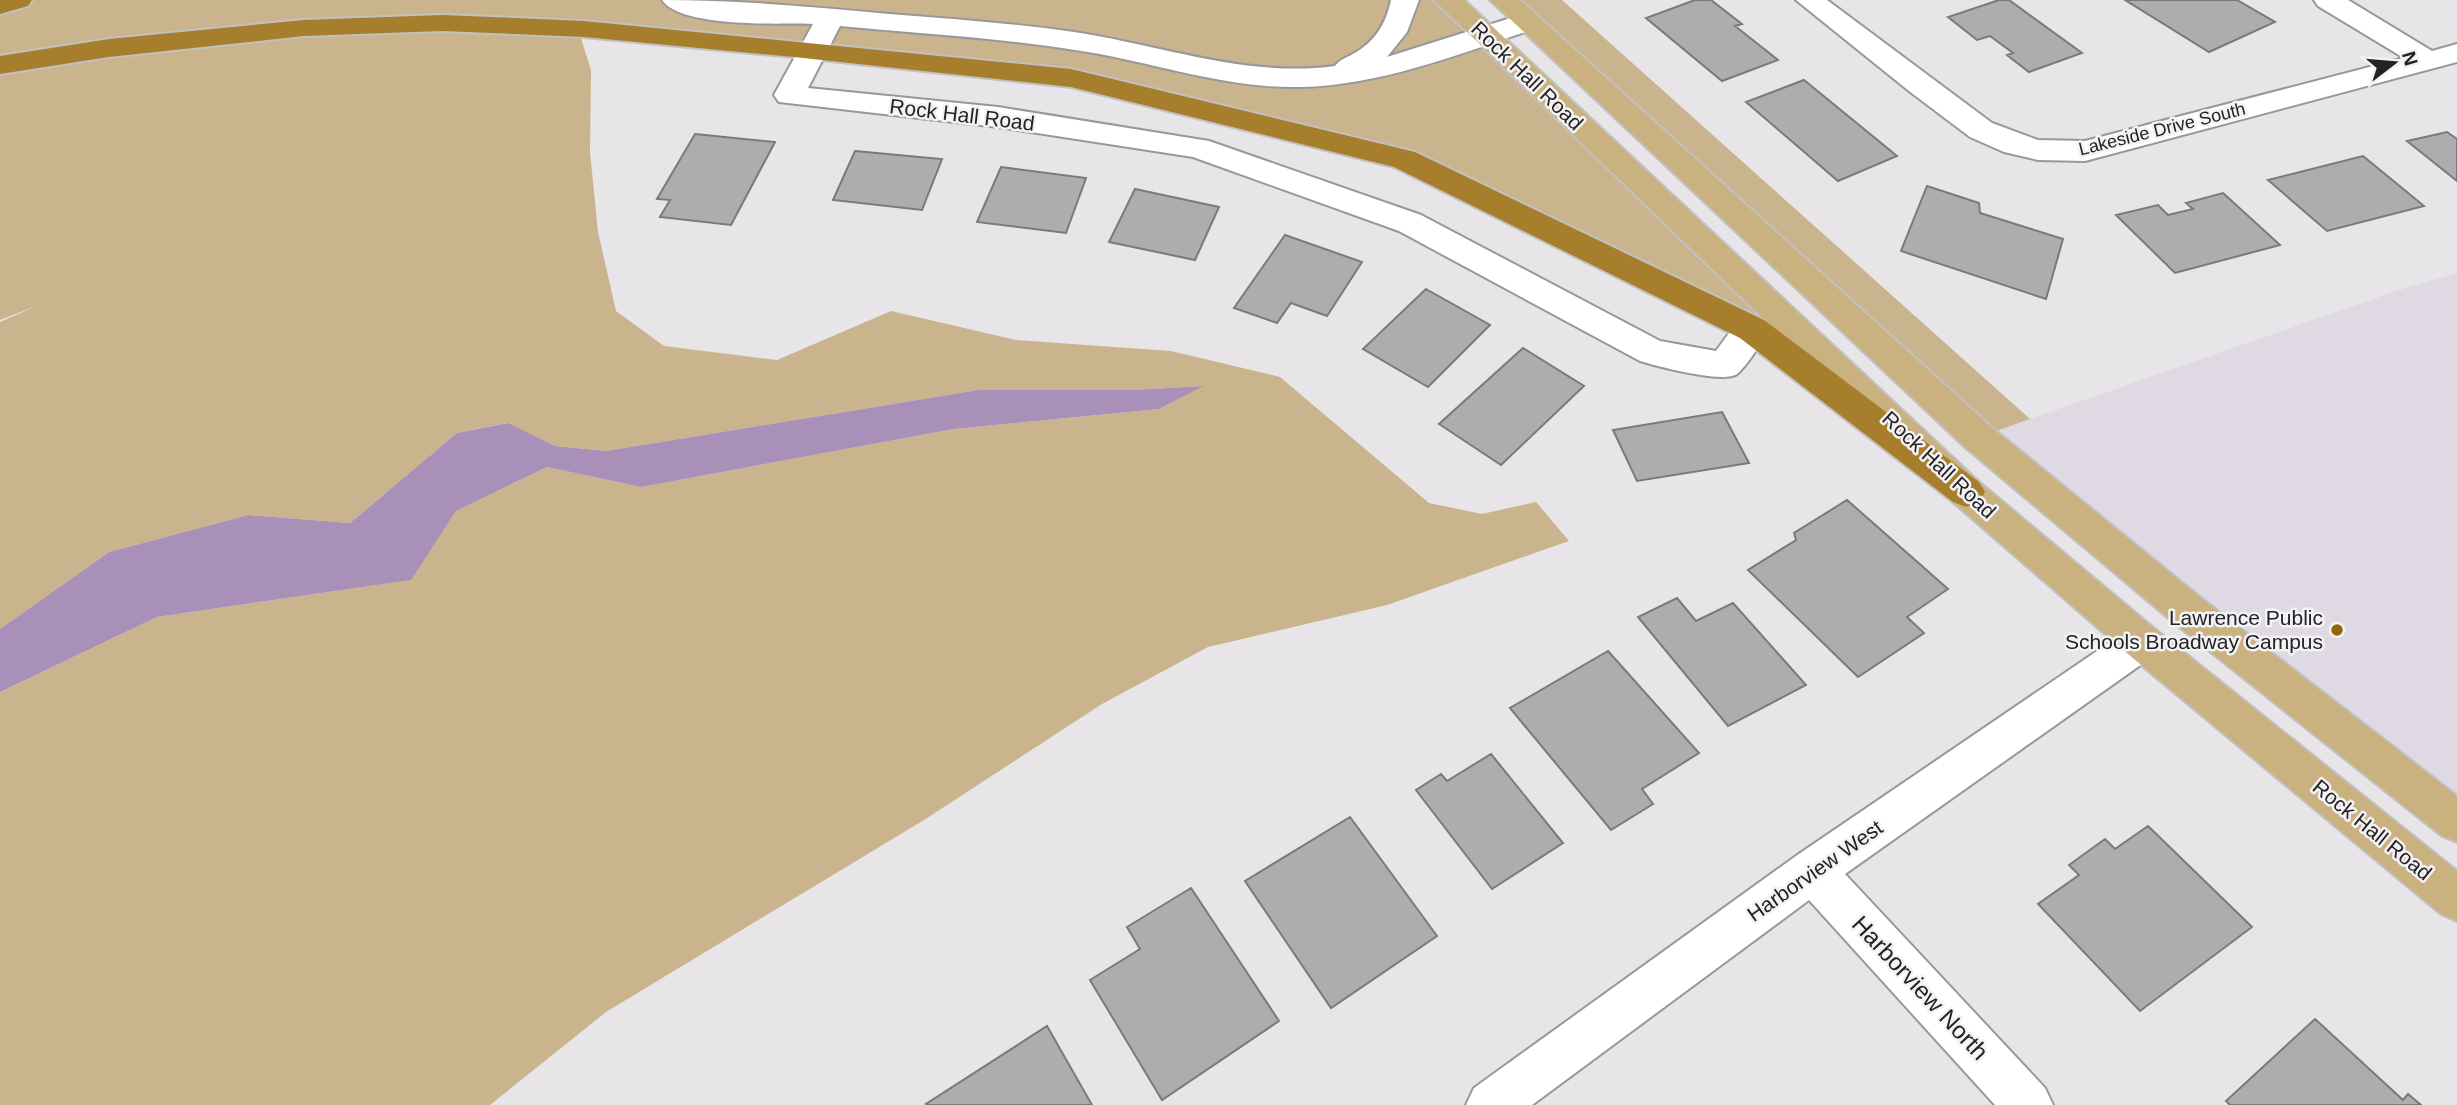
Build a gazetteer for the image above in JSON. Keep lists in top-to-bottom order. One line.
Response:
{"streets":{"main road":["Rock Hall Road"],"street":["Lakeside Drive South","Harborview West","Harborview North"]},"crossings":[["Rock Hall Road","Harborview West"],["Harborview West","Harborview North"]],"places":["Lawrence Public Schools Broadway Campus"],"north":"right"}
